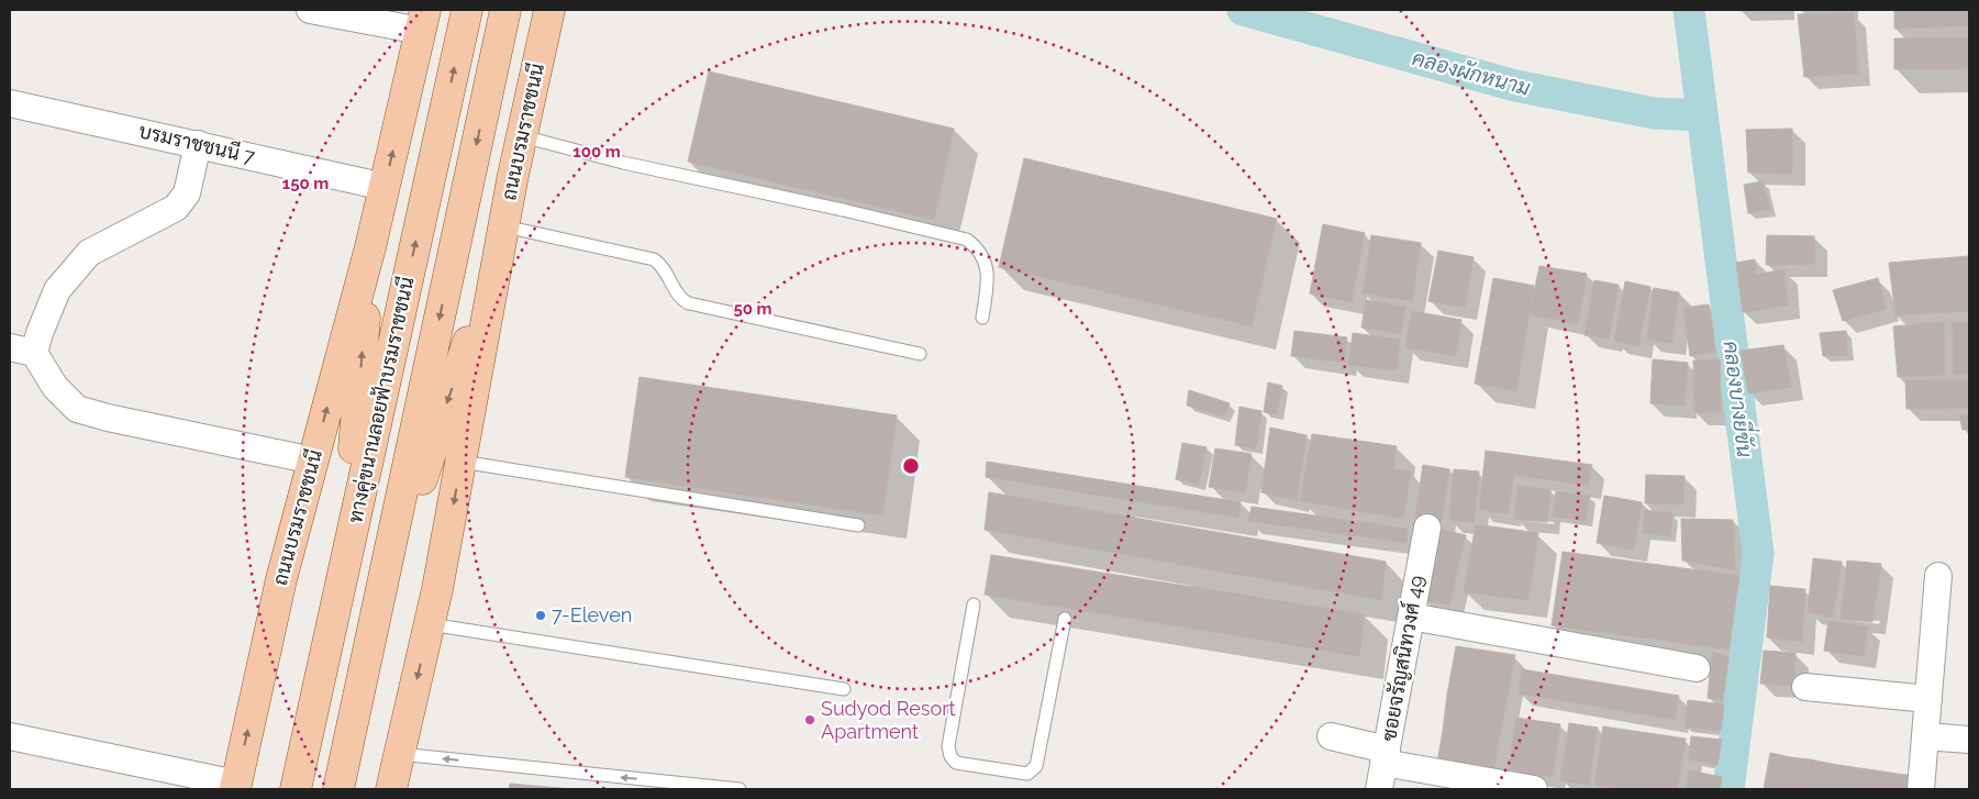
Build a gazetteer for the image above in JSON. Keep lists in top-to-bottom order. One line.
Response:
{"streets":{"main road":["ถนนบรมราชชนนี","ทางคู่ขนานลอยฟ้าบรมราชชนนี"],"street":["บรมราชชนนี 7","ซอยจรัญสนิทวงศ์ 49"]},"crossings":[["ถนนบรมราชชนนี","บรมราชชนนี 7"]],"water":["คลองผักหนาม","คลองบางยี่ขัน"],"places":["7-Eleven","Sudyod Resort Apartment"],"rings":["100 m","150 m","50 m"]}
